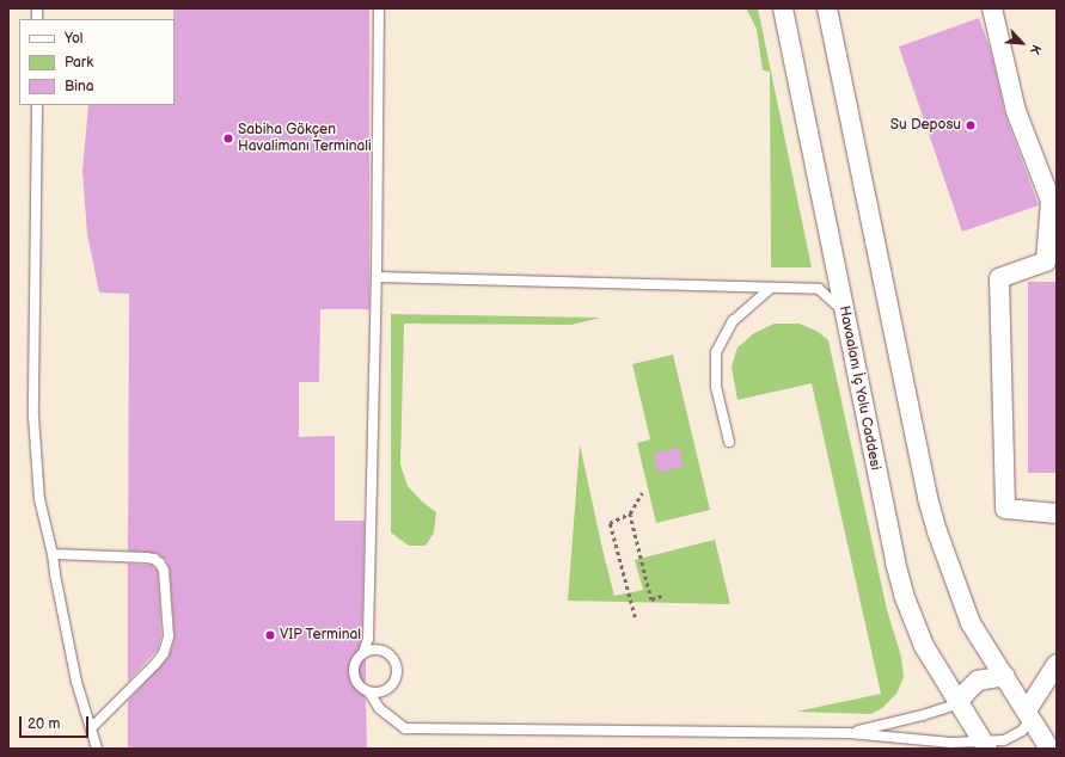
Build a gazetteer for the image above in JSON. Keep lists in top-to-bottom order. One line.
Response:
{"streets":{"street":["Havaalanı İç Yolu Caddesi"]},"places":["Su Deposu","Sabiha Gökçen Havalimanı Terminali","VIP Terminal"],"legend":["Yol","Park","Bina"],"scale_bar":"20 m","north":"bottom right"}
